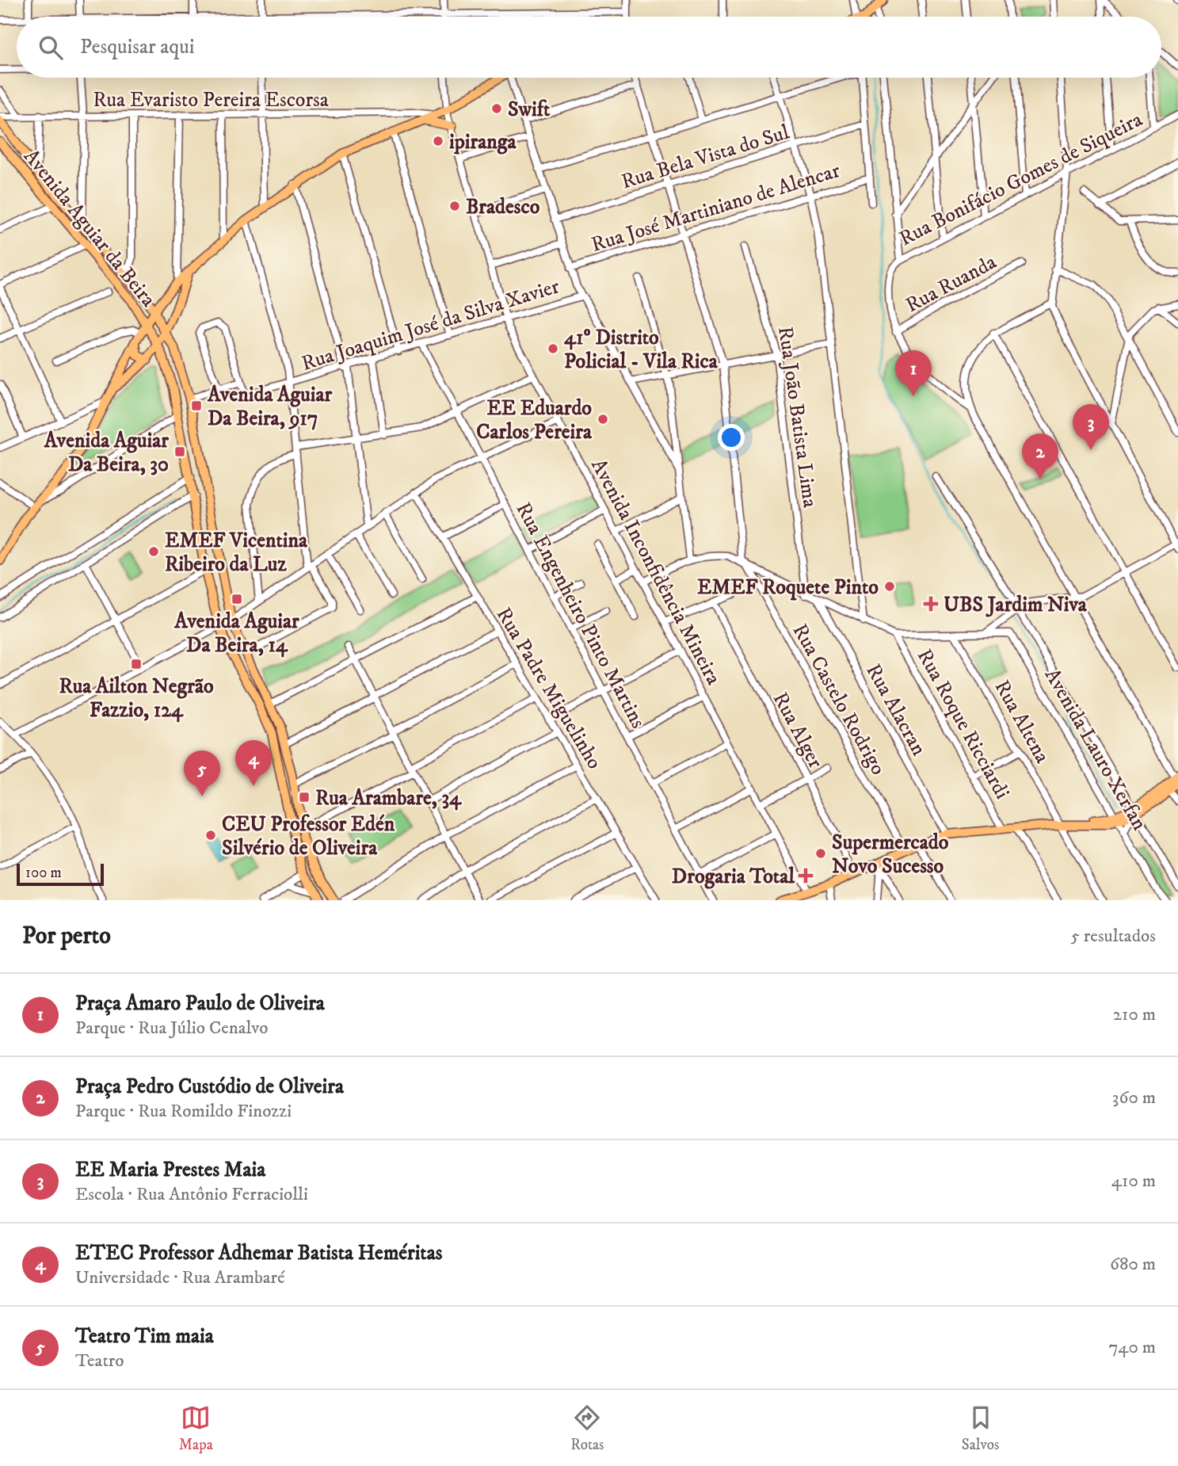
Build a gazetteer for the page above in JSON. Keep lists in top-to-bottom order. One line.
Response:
{"streets":{"main road":["Avenida Aguiar da Beira"],"street":["Rua Evaristo Pereira Escorsa","Rua Bela Vista do Sul","Rua Bonifácio Gomes de Siqueira","Rua José Martiniano de Alencar","Rua Ruanda","Rua Joaquim José da Silva Xavier","Rua João Batista Lima","Avenida Inconfidência Mineira","Rua Engenheiro Pinto Martins","Rua Padre Miguelinho","Rua Castelo Rodrigo","Rua Alacran","Rua Altena","Rua Roque Ricciardi","Rua Alger","Avenida Lauro Xerfan"]},"crossings":[["Rua Evaristo Pereira Escorsa","Avenida Aguiar da Beira"],["Rua Joaquim José da Silva Xavier","Avenida Inconfidência Mineira"],["Rua Joaquim José da Silva Xavier","Rua Engenheiro Pinto Martins"]],"places":{"other":["Swift","ipiranga","Bradesco","41º Distrito Policial - Vila Rica","EE Eduardo Carlos Pereira","EMEF Vicentina Ribeiro da Luz","EMEF Roquete Pinto","CEU Professor Edén Silvério de Oliveira","Supermercado Novo Sucesso"],"transit":["Avenida Aguiar Da Beira, 917","Avenida Aguiar Da Beira, 30","Avenida Aguiar Da Beira, 14","Rua Ailton Negrão Fazzio, 124","Rua Arambare, 34"],"health":["UBS Jardim Niva","Drogaria Total"]},"scale_bar":"100 m","page":{"search":"Pesquisar aqui","pins":["1","3","2","4","5"],"scale":"100 m","heading":["Por perto","5 resultados"],"list":[{"mark":"1","name":"Praça Amaro Paulo de Oliveira","note":"Parque · Rua Júlio Cenalvo","value":"210 m"},{"mark":"2","name":"Praça Pedro Custódio de Oliveira","note":"Parque · Rua Romildo Finozzi","value":"360 m"},{"mark":"3","name":"EE Maria Prestes Maia","note":"Escola · Rua Antônio Ferraciolli","value":"410 m"},{"mark":"4","name":"ETEC Professor Adhemar Batista Heméritas","note":"Universidade · Rua Arambaré","value":"680 m"},{"mark":"5","name":"Teatro Tim maia","note":"Teatro","value":"740 m"}],"nav":["Mapa","Rotas","Salvos"]}}
